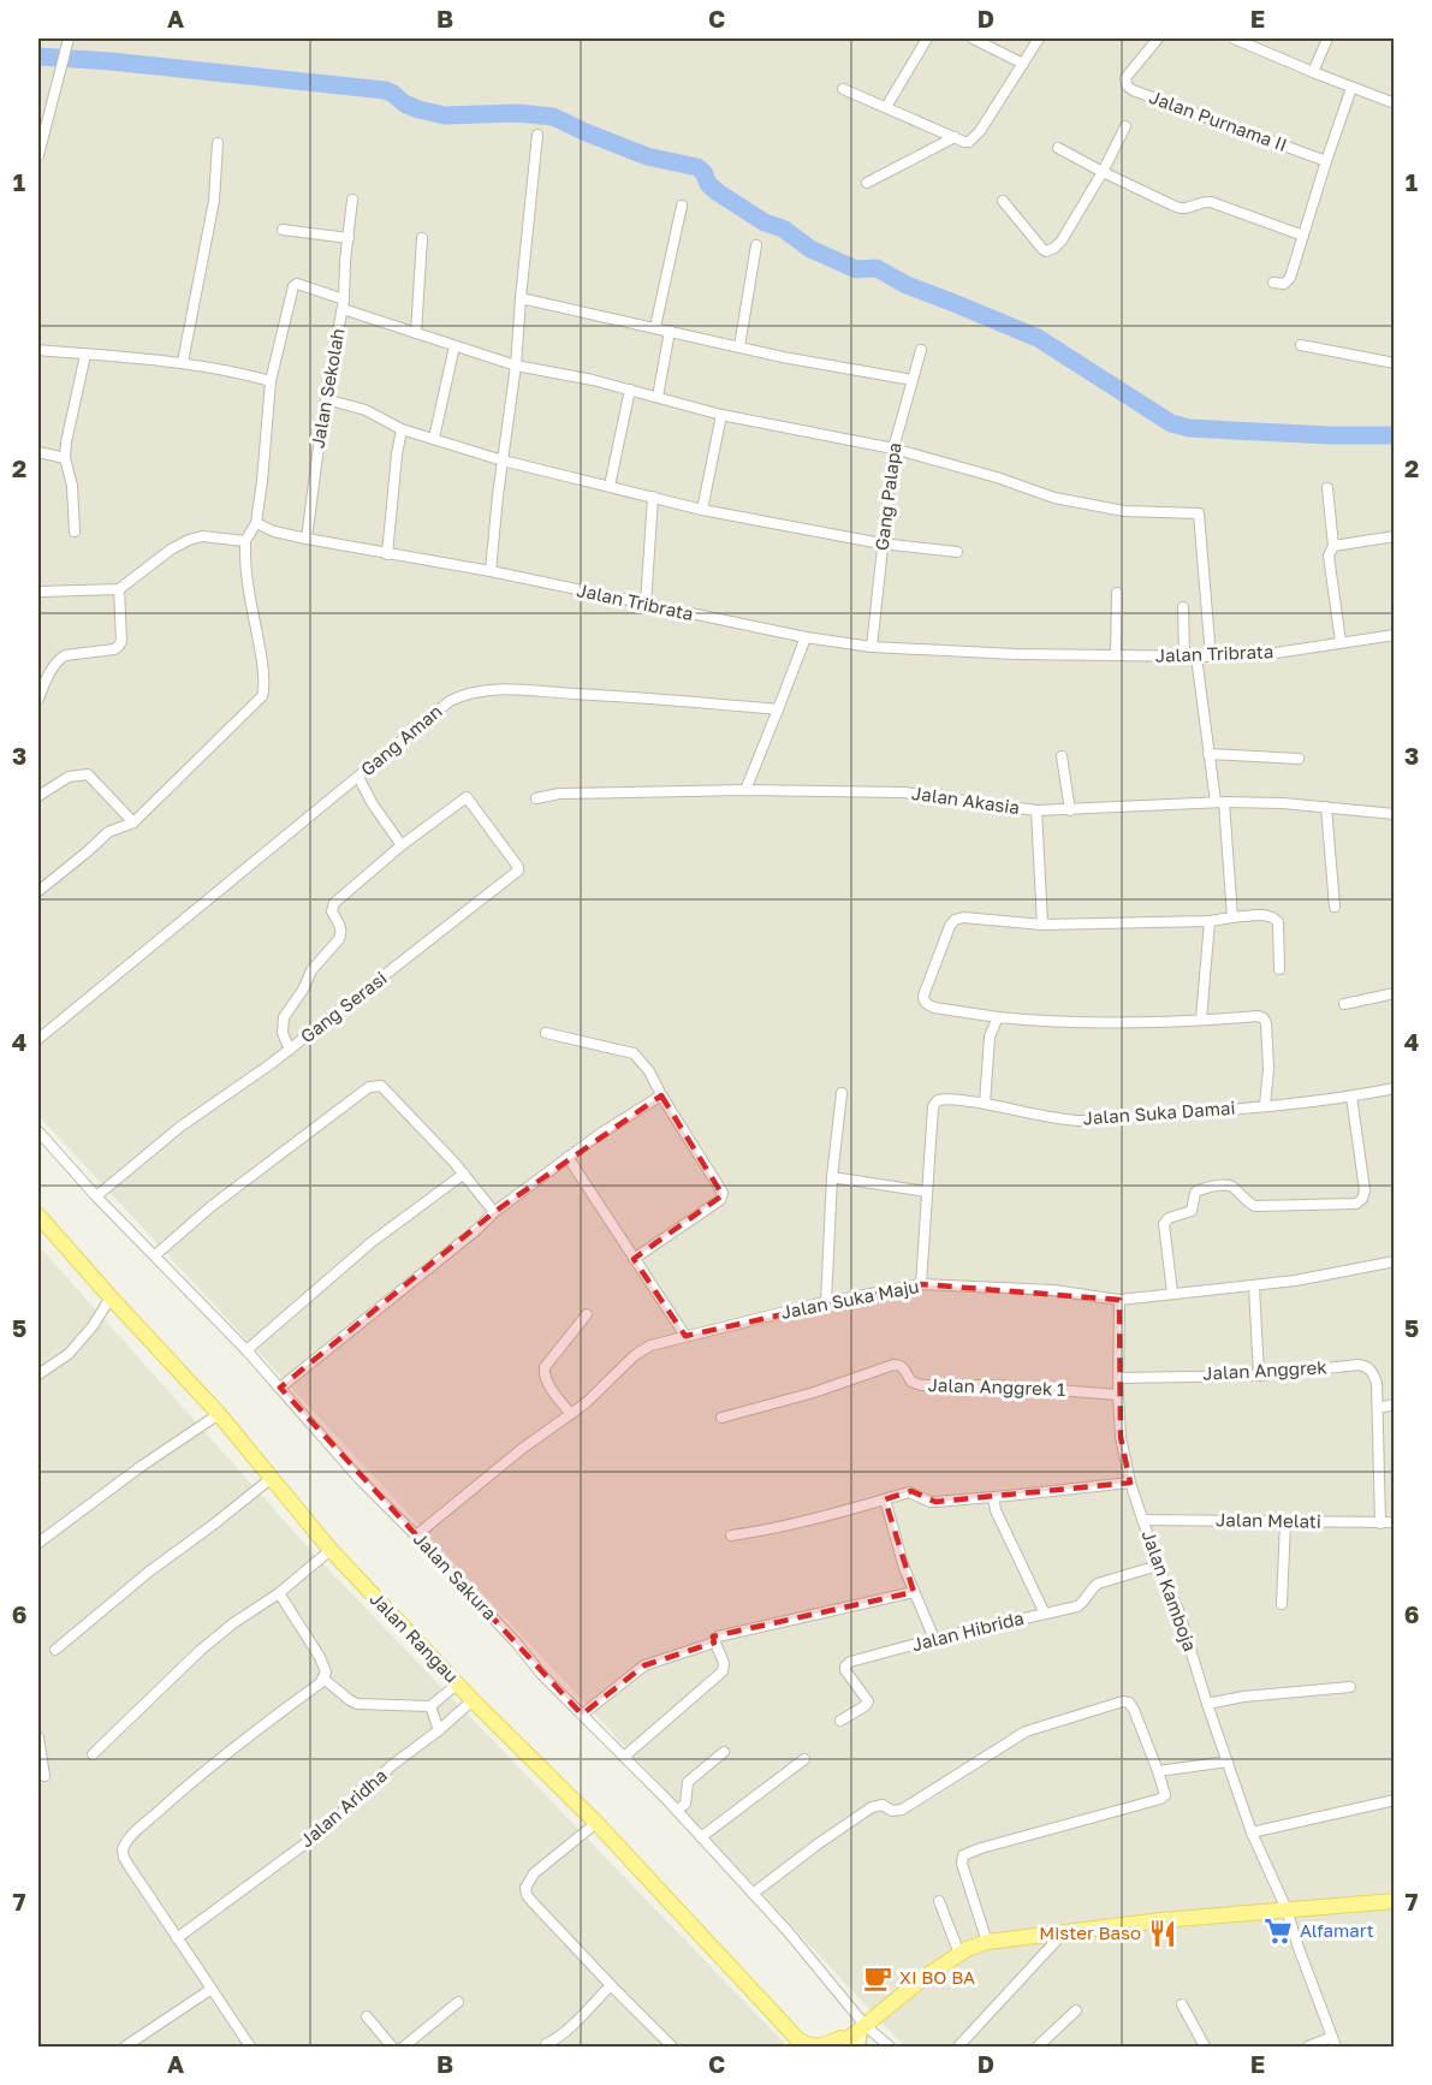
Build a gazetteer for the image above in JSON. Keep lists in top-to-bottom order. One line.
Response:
{"streets":{"main road":["Jalan Rangau"],"street":["Jalan Purnama II","Jalan Sekolah","Gang Palapa","Jalan Tribrata","Gang Aman","Jalan Akasia","Gang Serasi","Jalan Suka Damai","Jalan Suka Maju","Jalan Anggrek","Jalan Anggrek 1","Jalan Melati","Jalan Sakura","Jalan Kamboja","Jalan Hibrida","Jalan Aridha"]},"crossings":[["Jalan Sekolah","Jalan Tribrata"],["Gang Palapa","Jalan Tribrata"],["Gang Serasi","Jalan Sakura"],["Jalan Suka Damai","Jalan Suka Maju"],["Jalan Suka Maju","Jalan Sakura"],["Jalan Suka Maju","Jalan Kamboja"],["Jalan Anggrek","Jalan Melati"],["Jalan Anggrek","Jalan Kamboja"],["Jalan Anggrek 1","Jalan Kamboja"],["Jalan Melati","Jalan Kamboja"],["Jalan Kamboja","Jalan Hibrida"],["Jalan Rangau","Jalan Aridha"]],"places":{"supermarket":["Alfamart"],"restaurant":["Mister Baso"],"cafe":["XI BO BA"]},"grid":{"columns":["A","B","C","D","E"],"rows":["1","2","3","4","5","6","7"]}}
